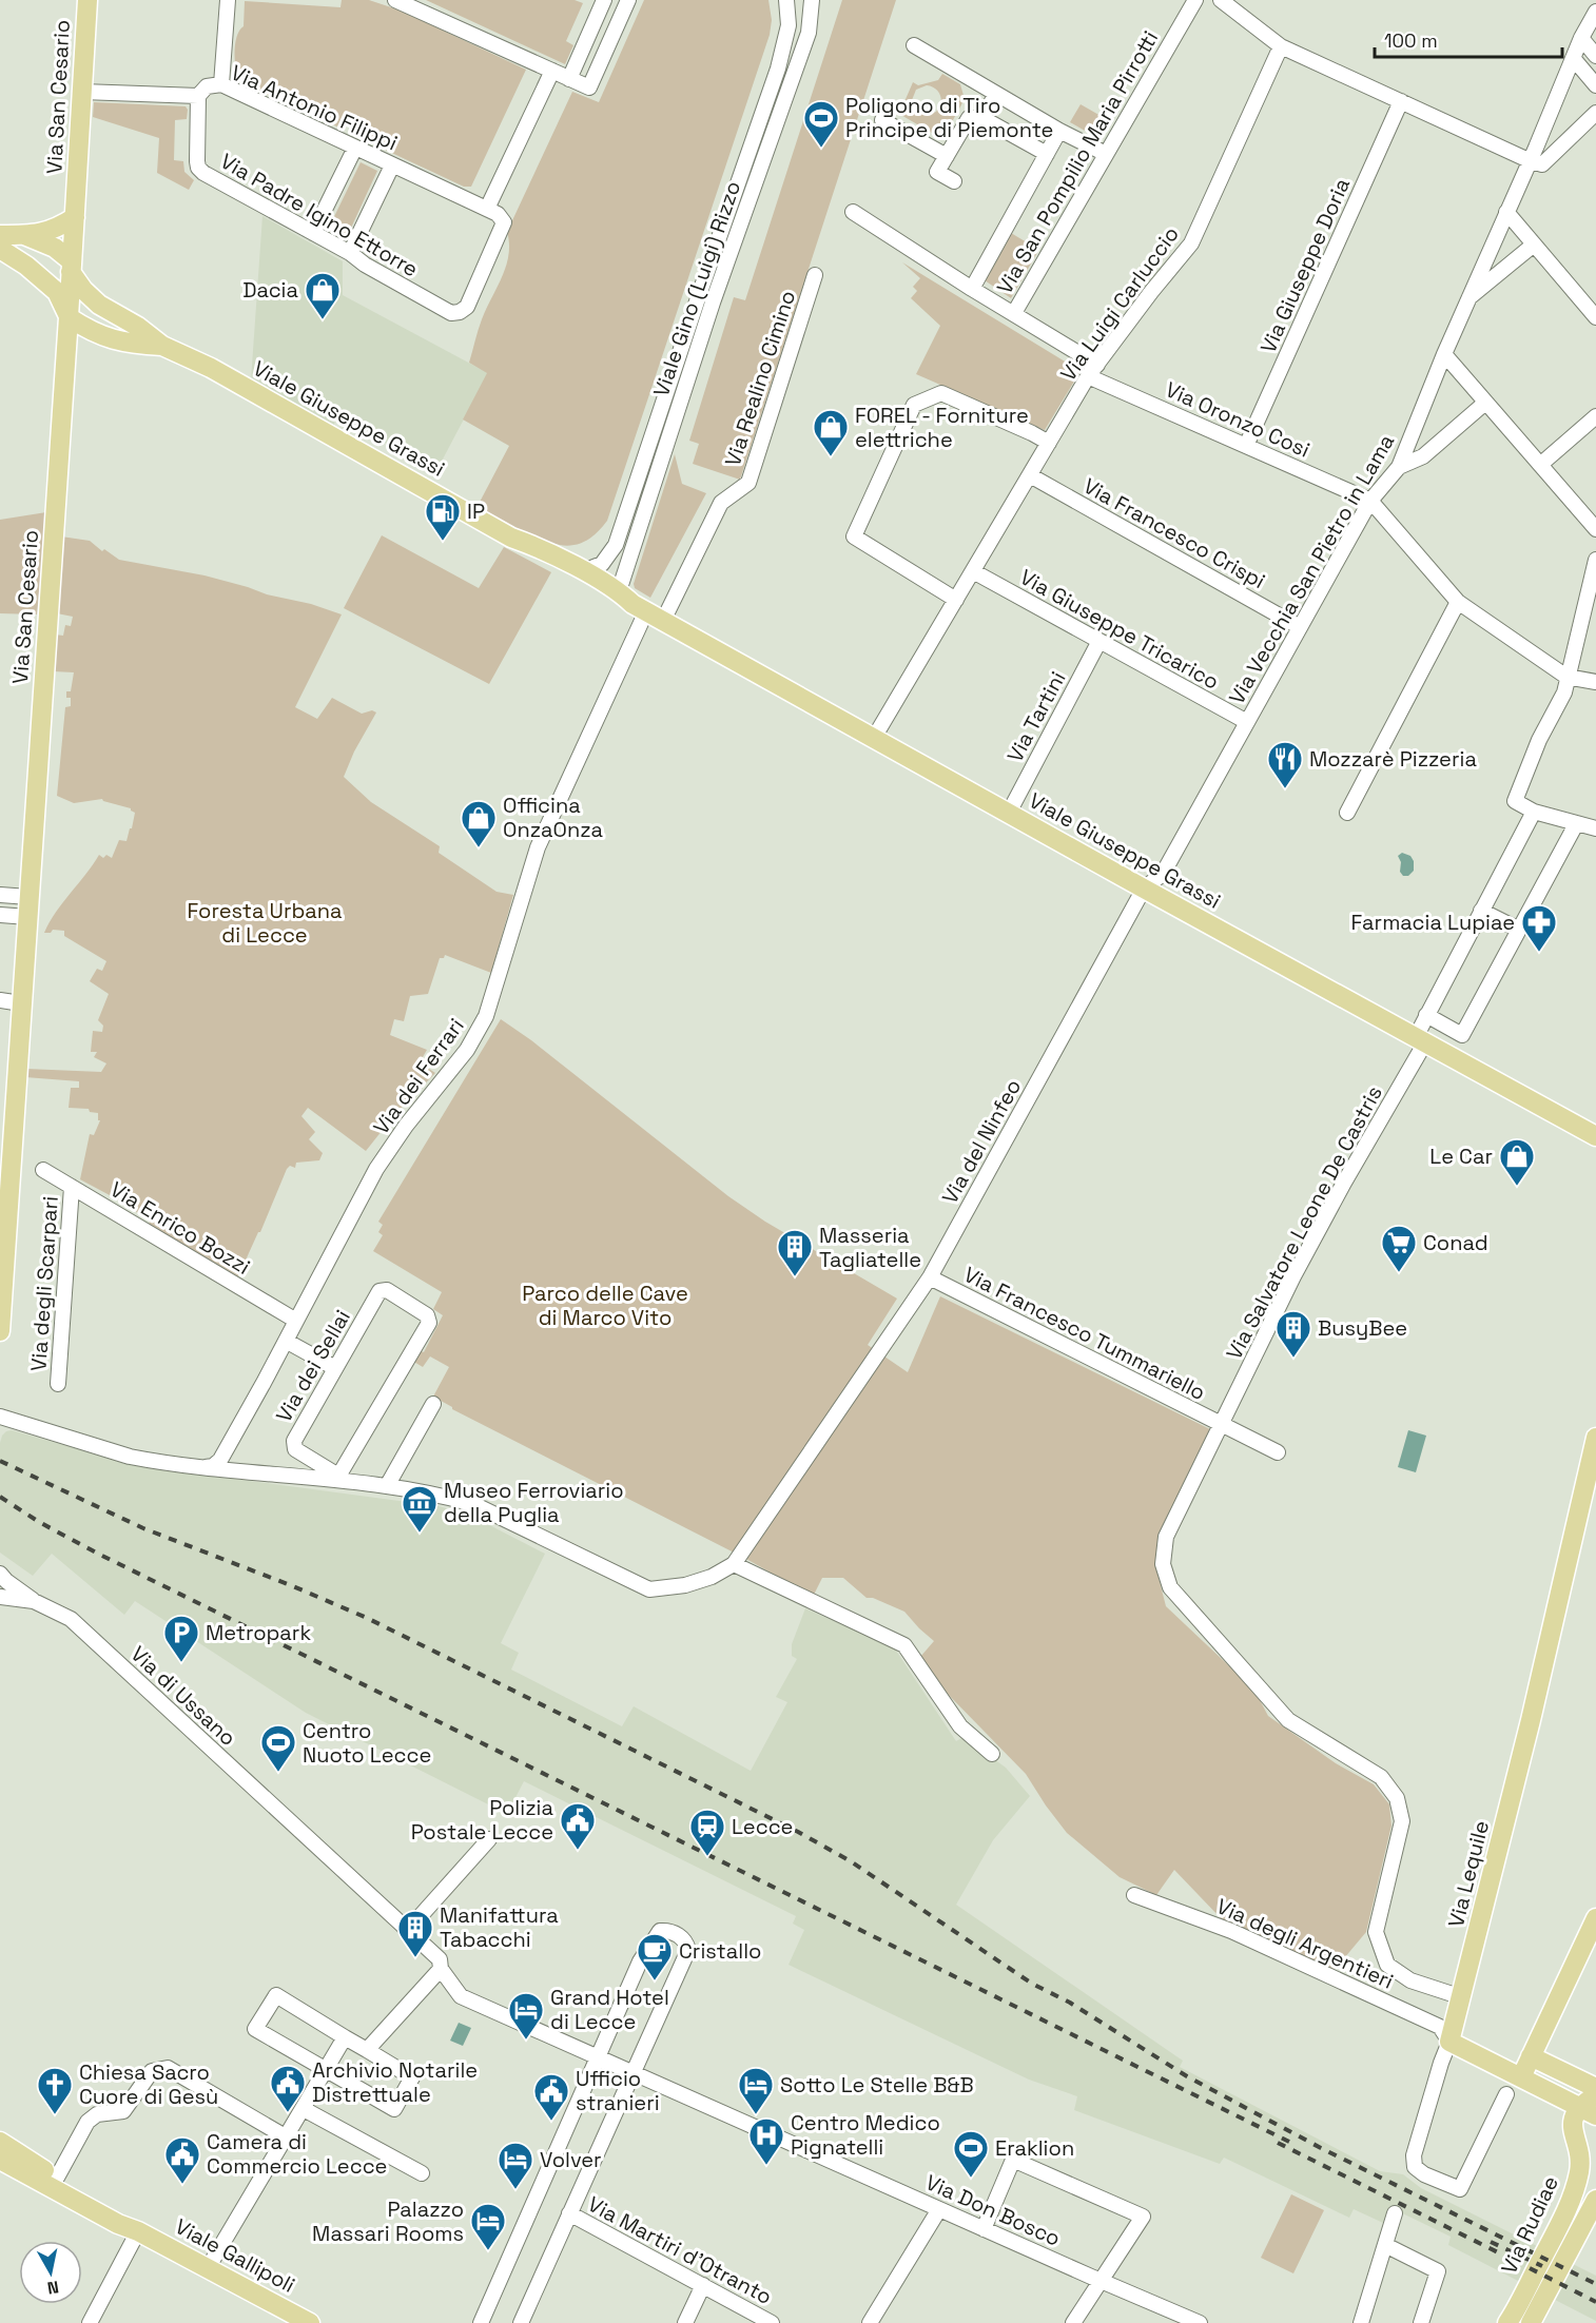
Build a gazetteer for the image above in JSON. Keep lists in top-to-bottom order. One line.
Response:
{"streets":{"main road":["Via San Cesario","Viale Giuseppe Grassi","Via Lequile","Via Rudiae","Viale Gallipoli"],"street":["Via Antonio Filippi","Via San Pompilio Maria Pirrotti","Via Padre Igino Ettorre","Via Giuseppe Doria","Viale Gino (Luigi) Rizzo","Via Luigi Carluccio","Via Realino Cimino","Via Oronzo Cosi","Via Francesco Crispi","Via Vecchia San Pietro in Lama","Via Giuseppe Tricarico","Via Tartini","Via dei Ferrari","Via del Ninfeo","Via Salvatore Leone De Castris","Via Enrico Bozzi","Via degli Scarpari","Via Francesco Tummariello","Via dei Sellai","Via di Ussano","Via degli Argentieri","Via Don Bosco","Via Martiri d'Otranto"]},"crossings":[["Via San Cesario","Via Antonio Filippi"],["Via San Cesario","Viale Giuseppe Grassi"],["Via Antonio Filippi","Via Padre Igino Ettorre"],["Via San Pompilio Maria Pirrotti","Via Oronzo Cosi"],["Via Giuseppe Doria","Via Oronzo Cosi"],["Viale Gino (Luigi) Rizzo","Via Realino Cimino"],["Viale Gino (Luigi) Rizzo","Viale Giuseppe Grassi"],["Viale Gino (Luigi) Rizzo","Via dei Ferrari"],["Via Luigi Carluccio","Viale Giuseppe Grassi"],["Via Luigi Carluccio","Via Oronzo Cosi"],["Via Luigi Carluccio","Via Francesco Crispi"],["Via Luigi Carluccio","Via Giuseppe Tricarico"],["Via Realino Cimino","Viale Giuseppe Grassi"],["Via Realino Cimino","Via dei Ferrari"],["Viale Giuseppe Grassi","Via Vecchia San Pietro in Lama"],["Viale Giuseppe Grassi","Via Tartini"],["Viale Giuseppe Grassi","Via dei Ferrari"],["Viale Giuseppe Grassi","Via del Ninfeo"],["Viale Giuseppe Grassi","Via Salvatore Leone De Castris"],["Via Oronzo Cosi","Via Vecchia San Pietro in Lama"],["Via Francesco Crispi","Via Vecchia San Pietro in Lama"],["Via Vecchia San Pietro in Lama","Via Giuseppe Tricarico"],["Via Vecchia San Pietro in Lama","Via del Ninfeo"],["Via Giuseppe Tricarico","Via Tartini"],["Via dei Ferrari","Via Enrico Bozzi"],["Via del Ninfeo","Via Francesco Tummariello"],["Via Salvatore Leone De Castris","Via Francesco Tummariello"],["Via Enrico Bozzi","Via degli Scarpari"],["Via Francesco Tummariello","Via Lequile"],["Via di Ussano","Via Don Bosco"],["Via Lequile","Via degli Argentieri"]],"parks":["Foresta Urbana di Lecce","Parco delle Cave di Marco Vito"],"places":{"sports":["Poligono di Tiro Principe di Piemonte","Centro Nuoto Lecce","Eraklion"],"shop":["Dacia","FOREL - Forniture elettriche","Officina OnzaOnza","Le Car"],"fuel station":["IP"],"restaurant":["Mozzarè Pizzeria"],"pharmacy":["Farmacia Lupiae"],"supermarket":["Conad"],"building":["Masseria Tagliatelle","BusyBee","Manifattura Tabacchi"],"museum":["Museo Ferroviario della Puglia"],"parking":["Metropark"],"public building":["Polizia Postale Lecce","Archivio Notarile Distrettuale","Ufficio stranieri","Camera di Commercio Lecce"],"station":["Lecce"],"cafe":["Cristallo"],"hotel":["Grand Hotel di Lecce","Sotto Le Stelle B&B","Volver","Palazzo Massari Rooms"],"church":["Chiesa Sacro Cuore di Gesù"],"hospital":["Centro Medico Pignatelli"]},"scale_bar":"100 m","north":"bottom"}
